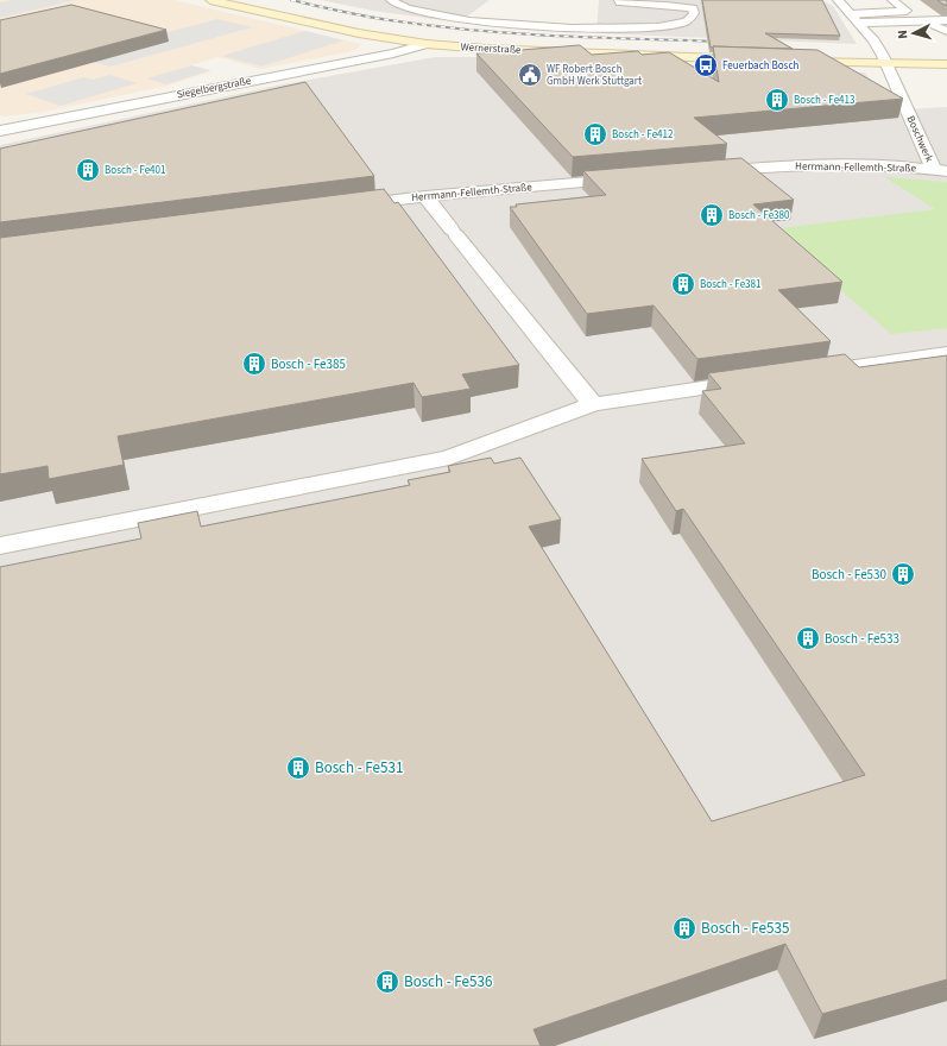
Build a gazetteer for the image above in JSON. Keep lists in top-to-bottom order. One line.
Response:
{"streets":{"main road":["Wernerstraße"],"street":["Siegelbergstraße","Boschwerk","Herrmann-Fellemth-Straße"]},"crossings":[["Wernerstraße","Siegelbergstraße"],["Boschwerk","Herrmann-Fellemth-Straße"]],"places":{"bus stop":["Feuerbach Bosch"],"public building":["WF Robert Bosch GmbH Werk Stuttgart"],"building":["Bosch - Fe413","Bosch - Fe412","Bosch - Fe401","Bosch - Fe380","Bosch - Fe381","Bosch - Fe385","Bosch - Fe530","Bosch - Fe533","Bosch - Fe531","Bosch - Fe535","Bosch - Fe536"]},"north":"left"}
